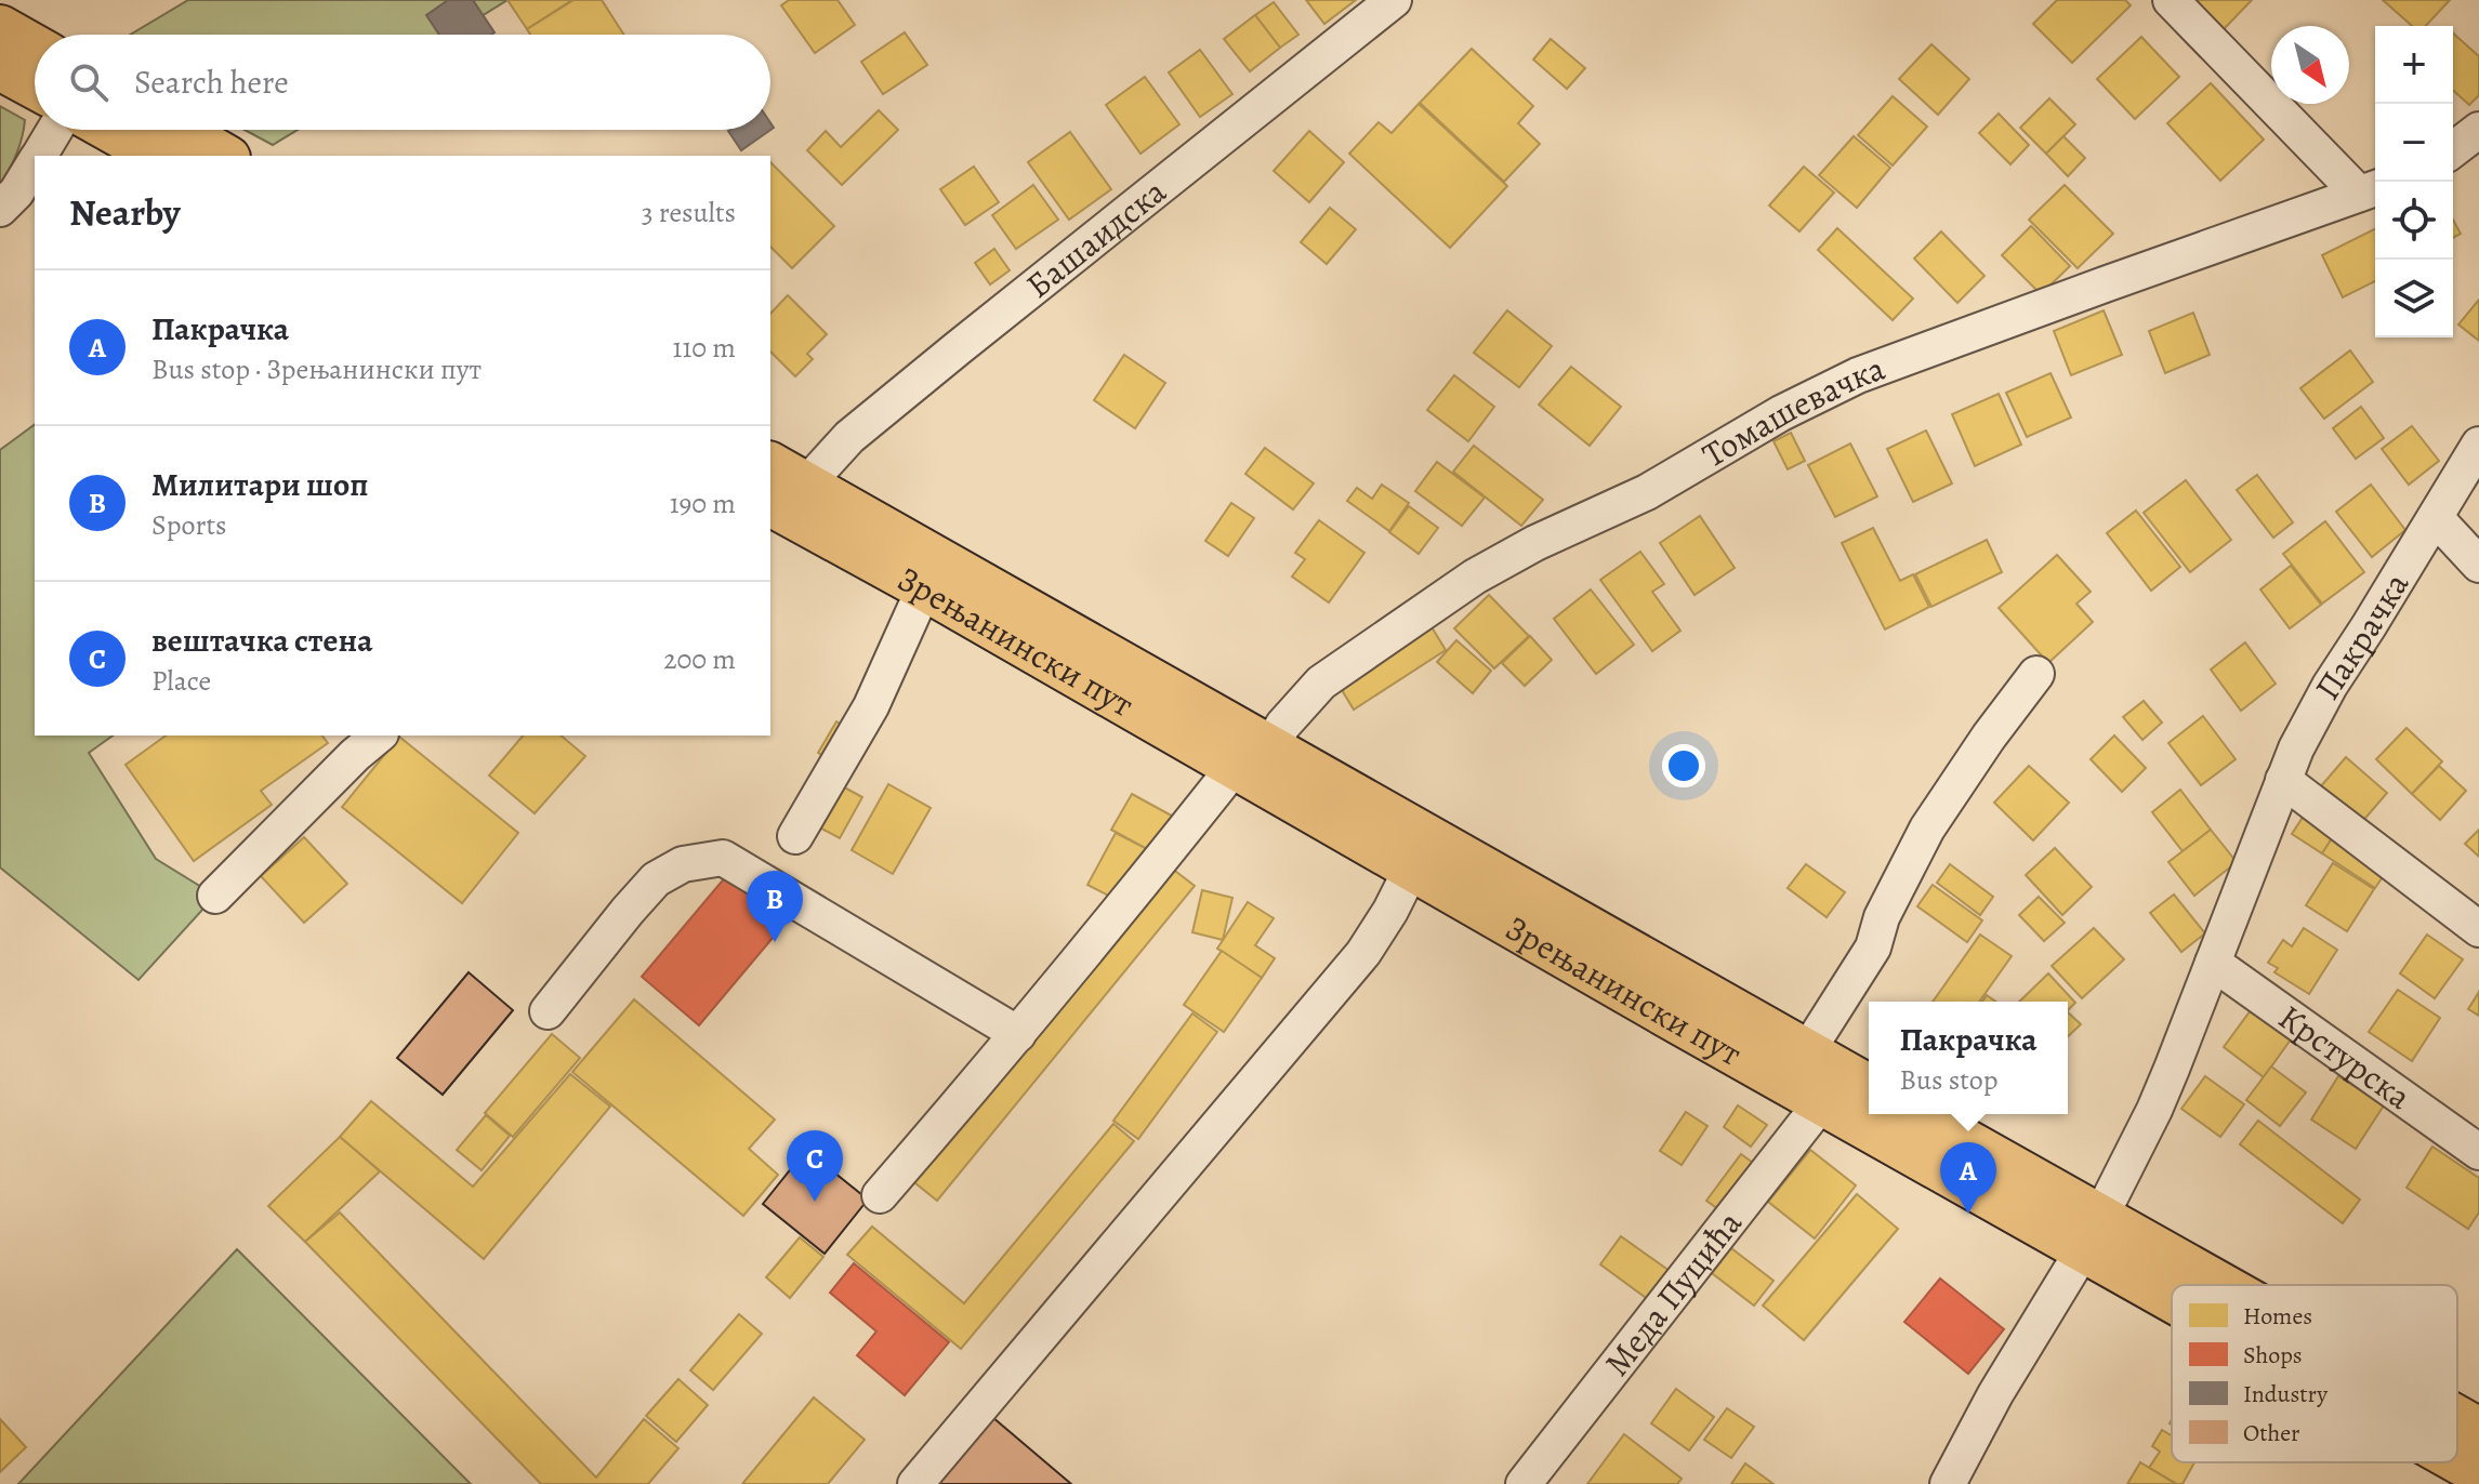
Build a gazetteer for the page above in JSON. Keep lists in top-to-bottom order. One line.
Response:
{"streets":{"main road":["Зрењанински пут"],"street":["Башаидска","Томашевачка","Пакрачка","Крстурска","Меда Пуцића"]},"crossings":[["Башаидска","Зрењанински пут"],["Томашевачка","Зрењанински пут"],["Пакрачка","Зрењанински пут"],["Пакрачка","Крстурска"],["Зрењанински пут","Меда Пуцића"]],"legend":["Homes","Shops","Industry","Other"],"north":"bottom right","page":{"map_buttons":["+","−"],"search":"Search here","heading":["Nearby","3 results"],"list":[{"mark":"A","name":"Пакрачка","note":"Bus stop · Зрењанински пут","value":"110 m"},{"mark":"B","name":"Милитари шоп","note":"Sports","value":"190 m"},{"mark":"C","name":"вештачка стена","note":"Place","value":"200 m"}],"pins":["B","C","A"],"popup":["Пакрачка","Bus stop"]}}
